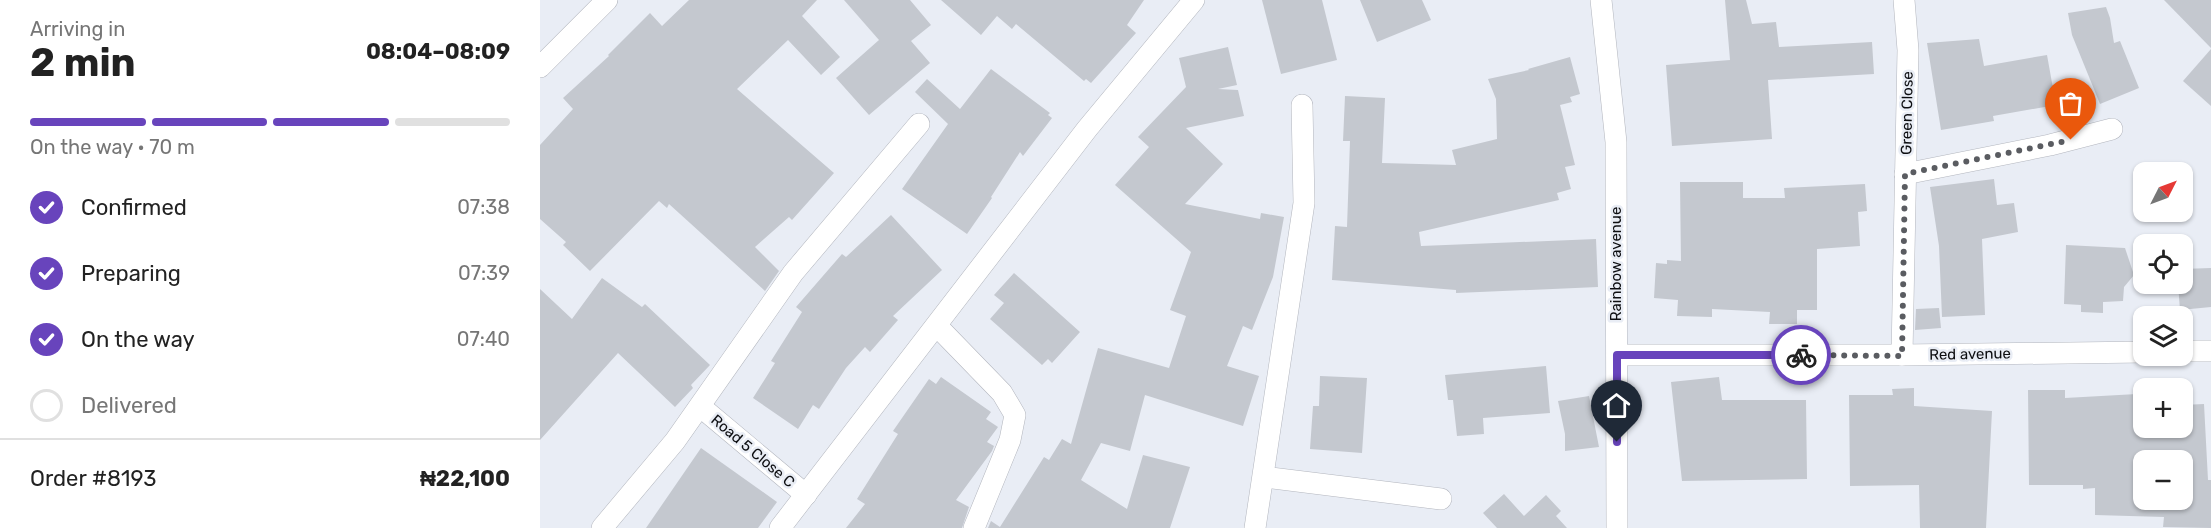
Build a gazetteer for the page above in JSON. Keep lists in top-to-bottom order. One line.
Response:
{"streets":{"street":["Green Close","Rainbow avenue","Red avenue","Road 5 Close C"]},"crossings":[["Green Close","Red avenue"],["Rainbow avenue","Red avenue"]],"north":"top right","page":{"heading":["2 min","Arriving in","08:04–08:09"],"panel":["Order #8193","₦22,100"],"bar":"On the way · 70 m","map_buttons":["+","−"],"list":[["Confirmed","07:38"],["Preparing","07:39"],["On the way","07:40"],"Delivered"]}}
